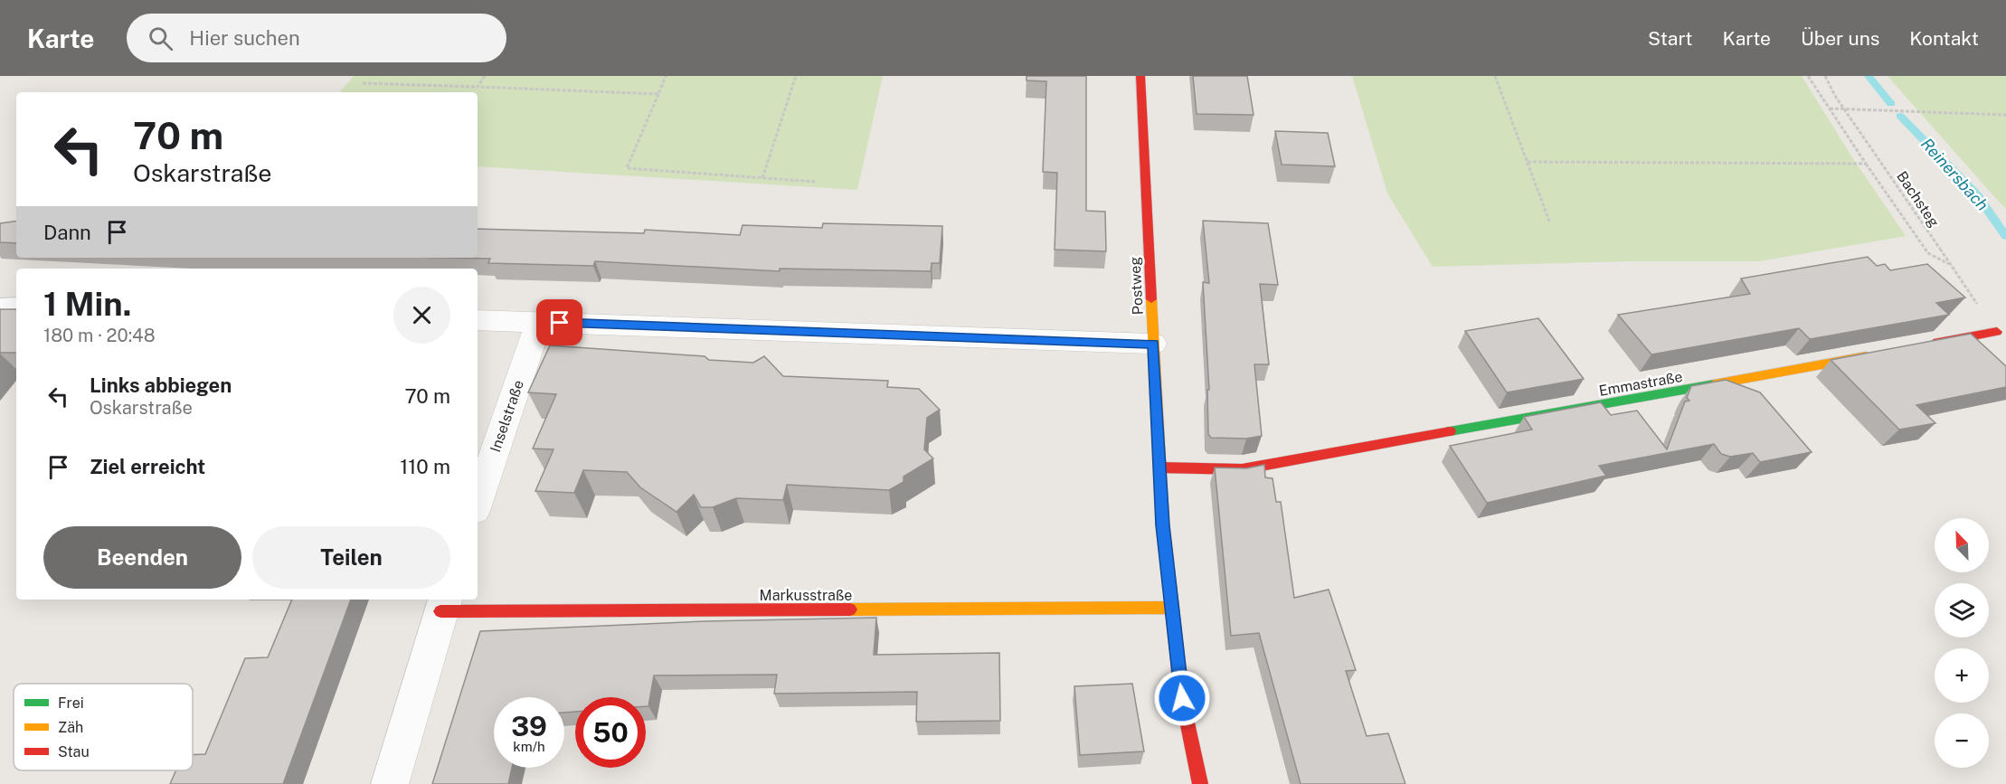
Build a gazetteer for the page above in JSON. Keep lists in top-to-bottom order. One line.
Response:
{"streets":{"street":["Postweg","Emmastraße","Inselstraße","Markusstraße"],"path":["Bachsteg"]},"crossings":[["Postweg","Emmastraße"],["Postweg","Markusstraße"]],"water":["Reinersbach"],"legend":["Frei","Zäh","Stau"],"north":"top left","page":{"header":"Karte","search":"Hier suchen","nav":["Start","Karte","Über uns","Kontakt"],"turn":["70 m","Oskarstraße"],"then":"Dann","heading":["1 Min.","180 m · 20:48"],"list":[{"name":"Links abbiegen","note":"Oskarstraße","value":"70 m"},{"name":"Ziel erreicht","value":"110 m"}],"buttons":["Beenden","Teilen"],"map_buttons":["+","−"],"speed":"39 km/h","limit":"50"}}
